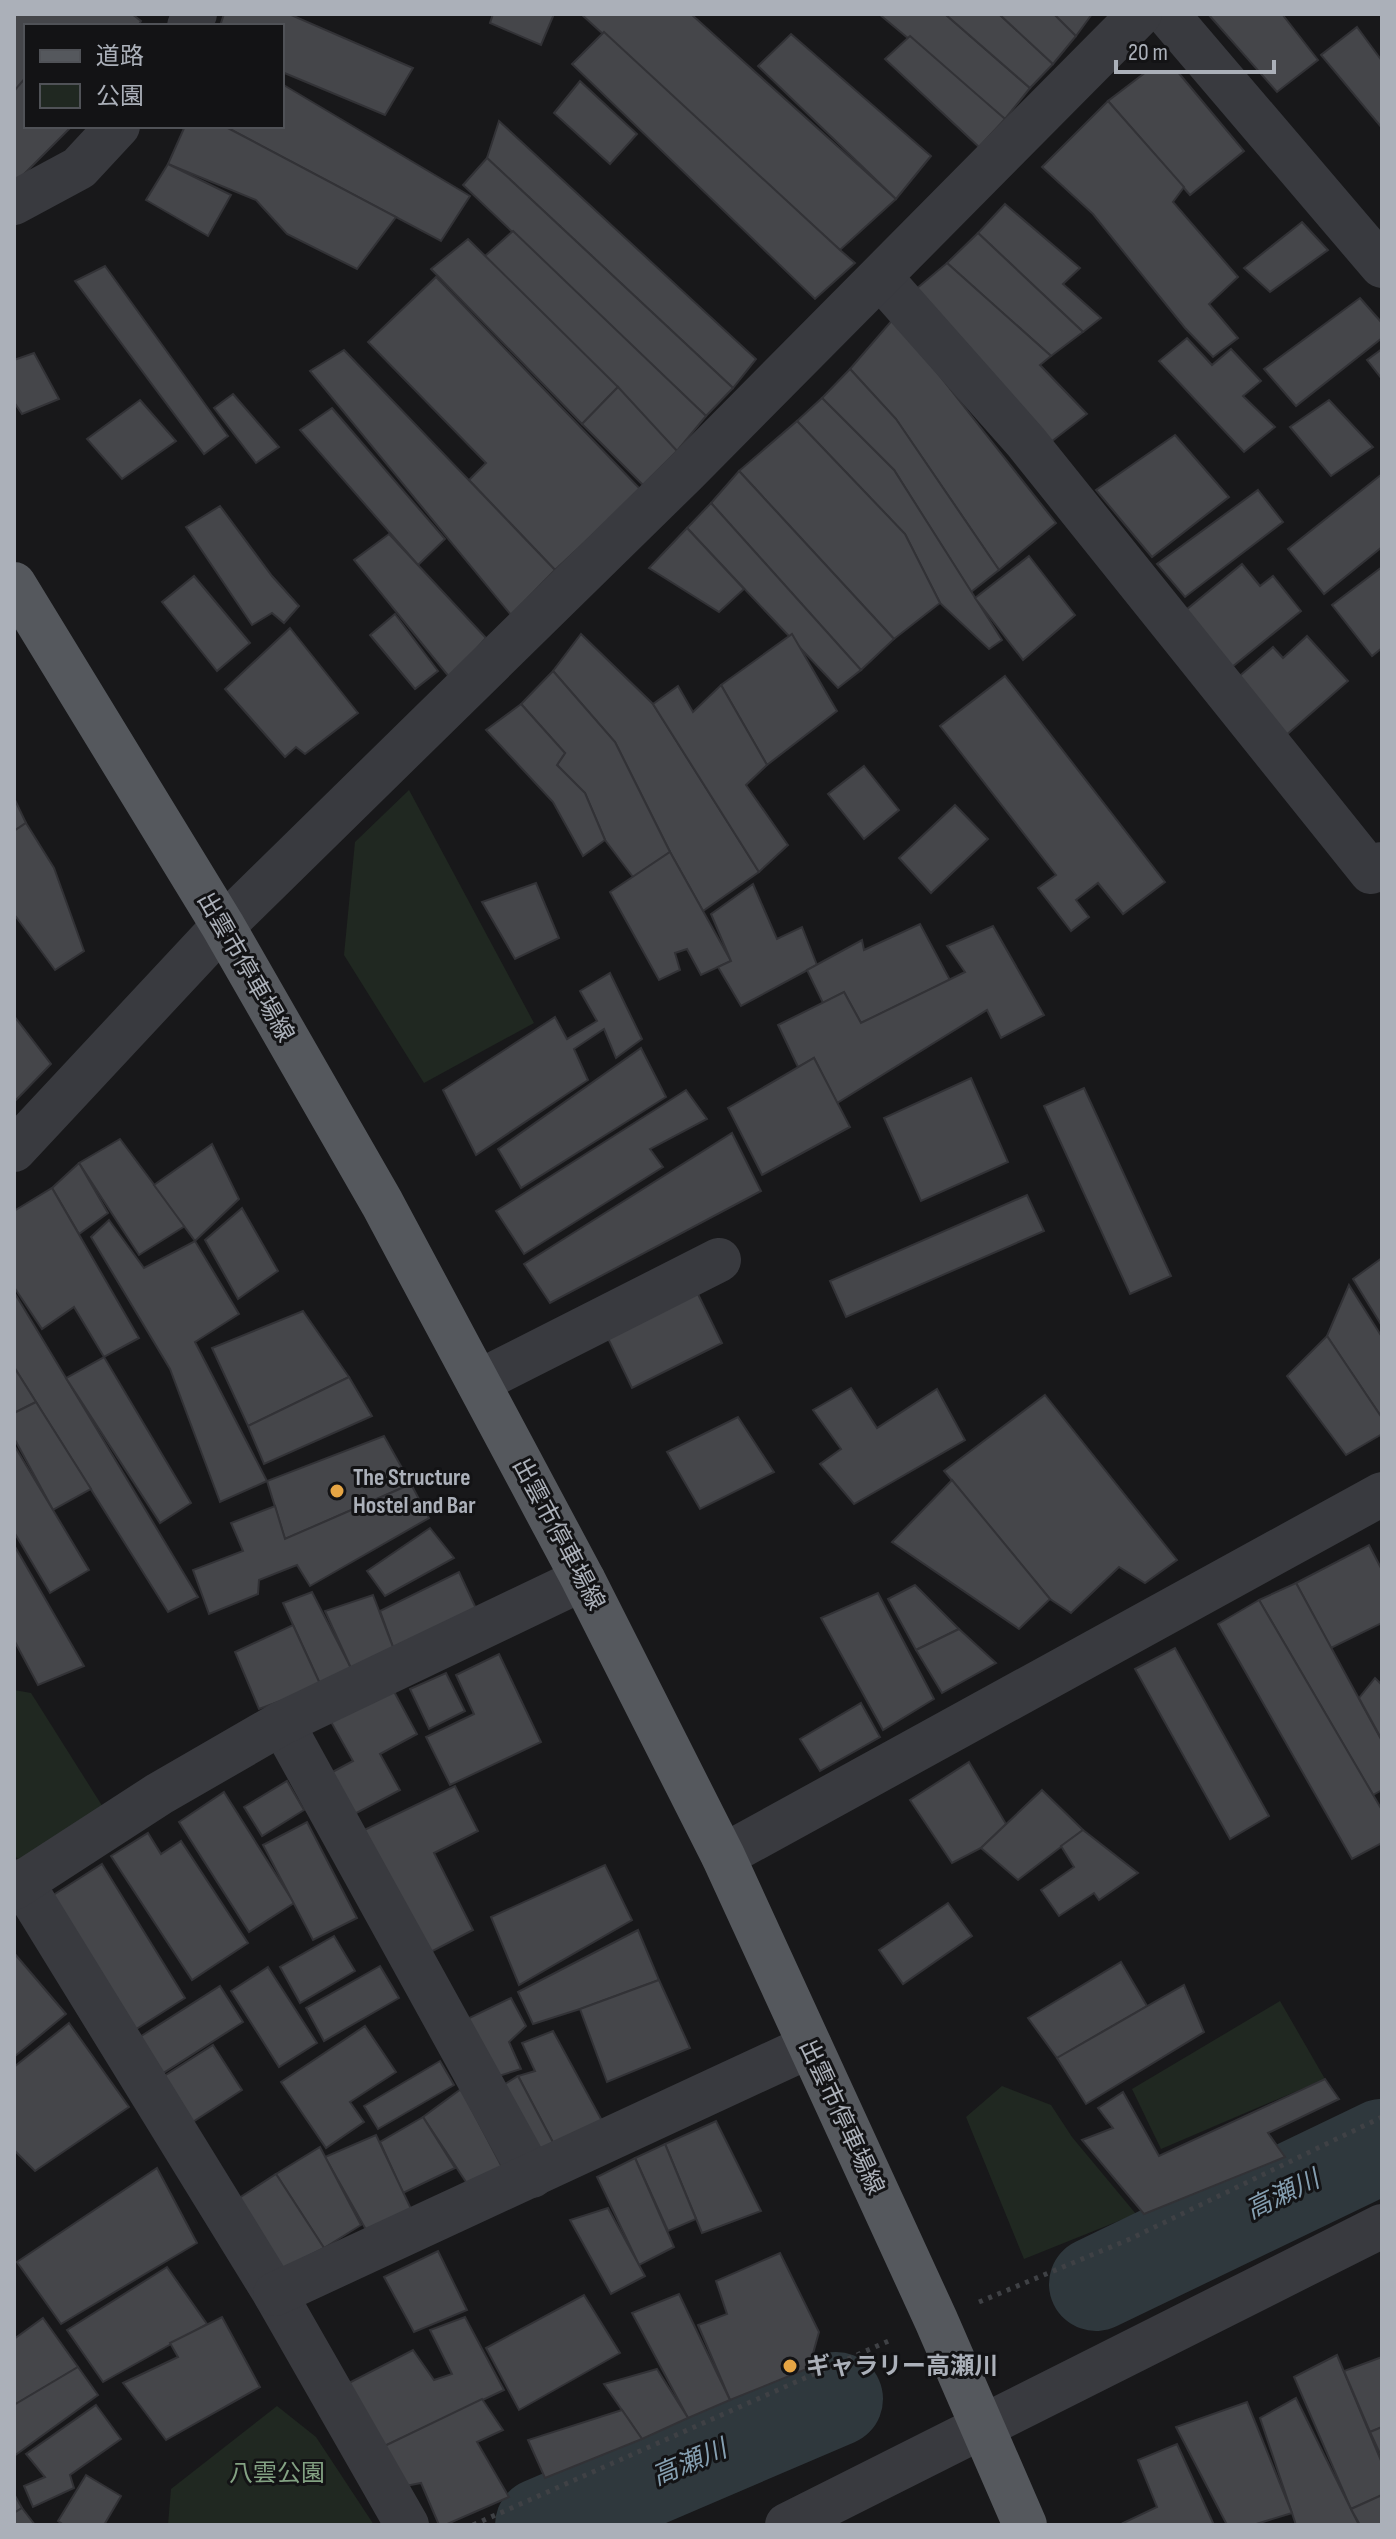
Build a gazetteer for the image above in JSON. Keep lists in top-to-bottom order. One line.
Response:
{"streets":{"main road":["出雲市停車場線"]},"water":["高瀬川"],"parks":["八雲公園"],"places":["The Structure Hostel and Bar","ギャラリー高瀬川"],"legend":["道路","公園"],"scale_bar":"20 m"}
